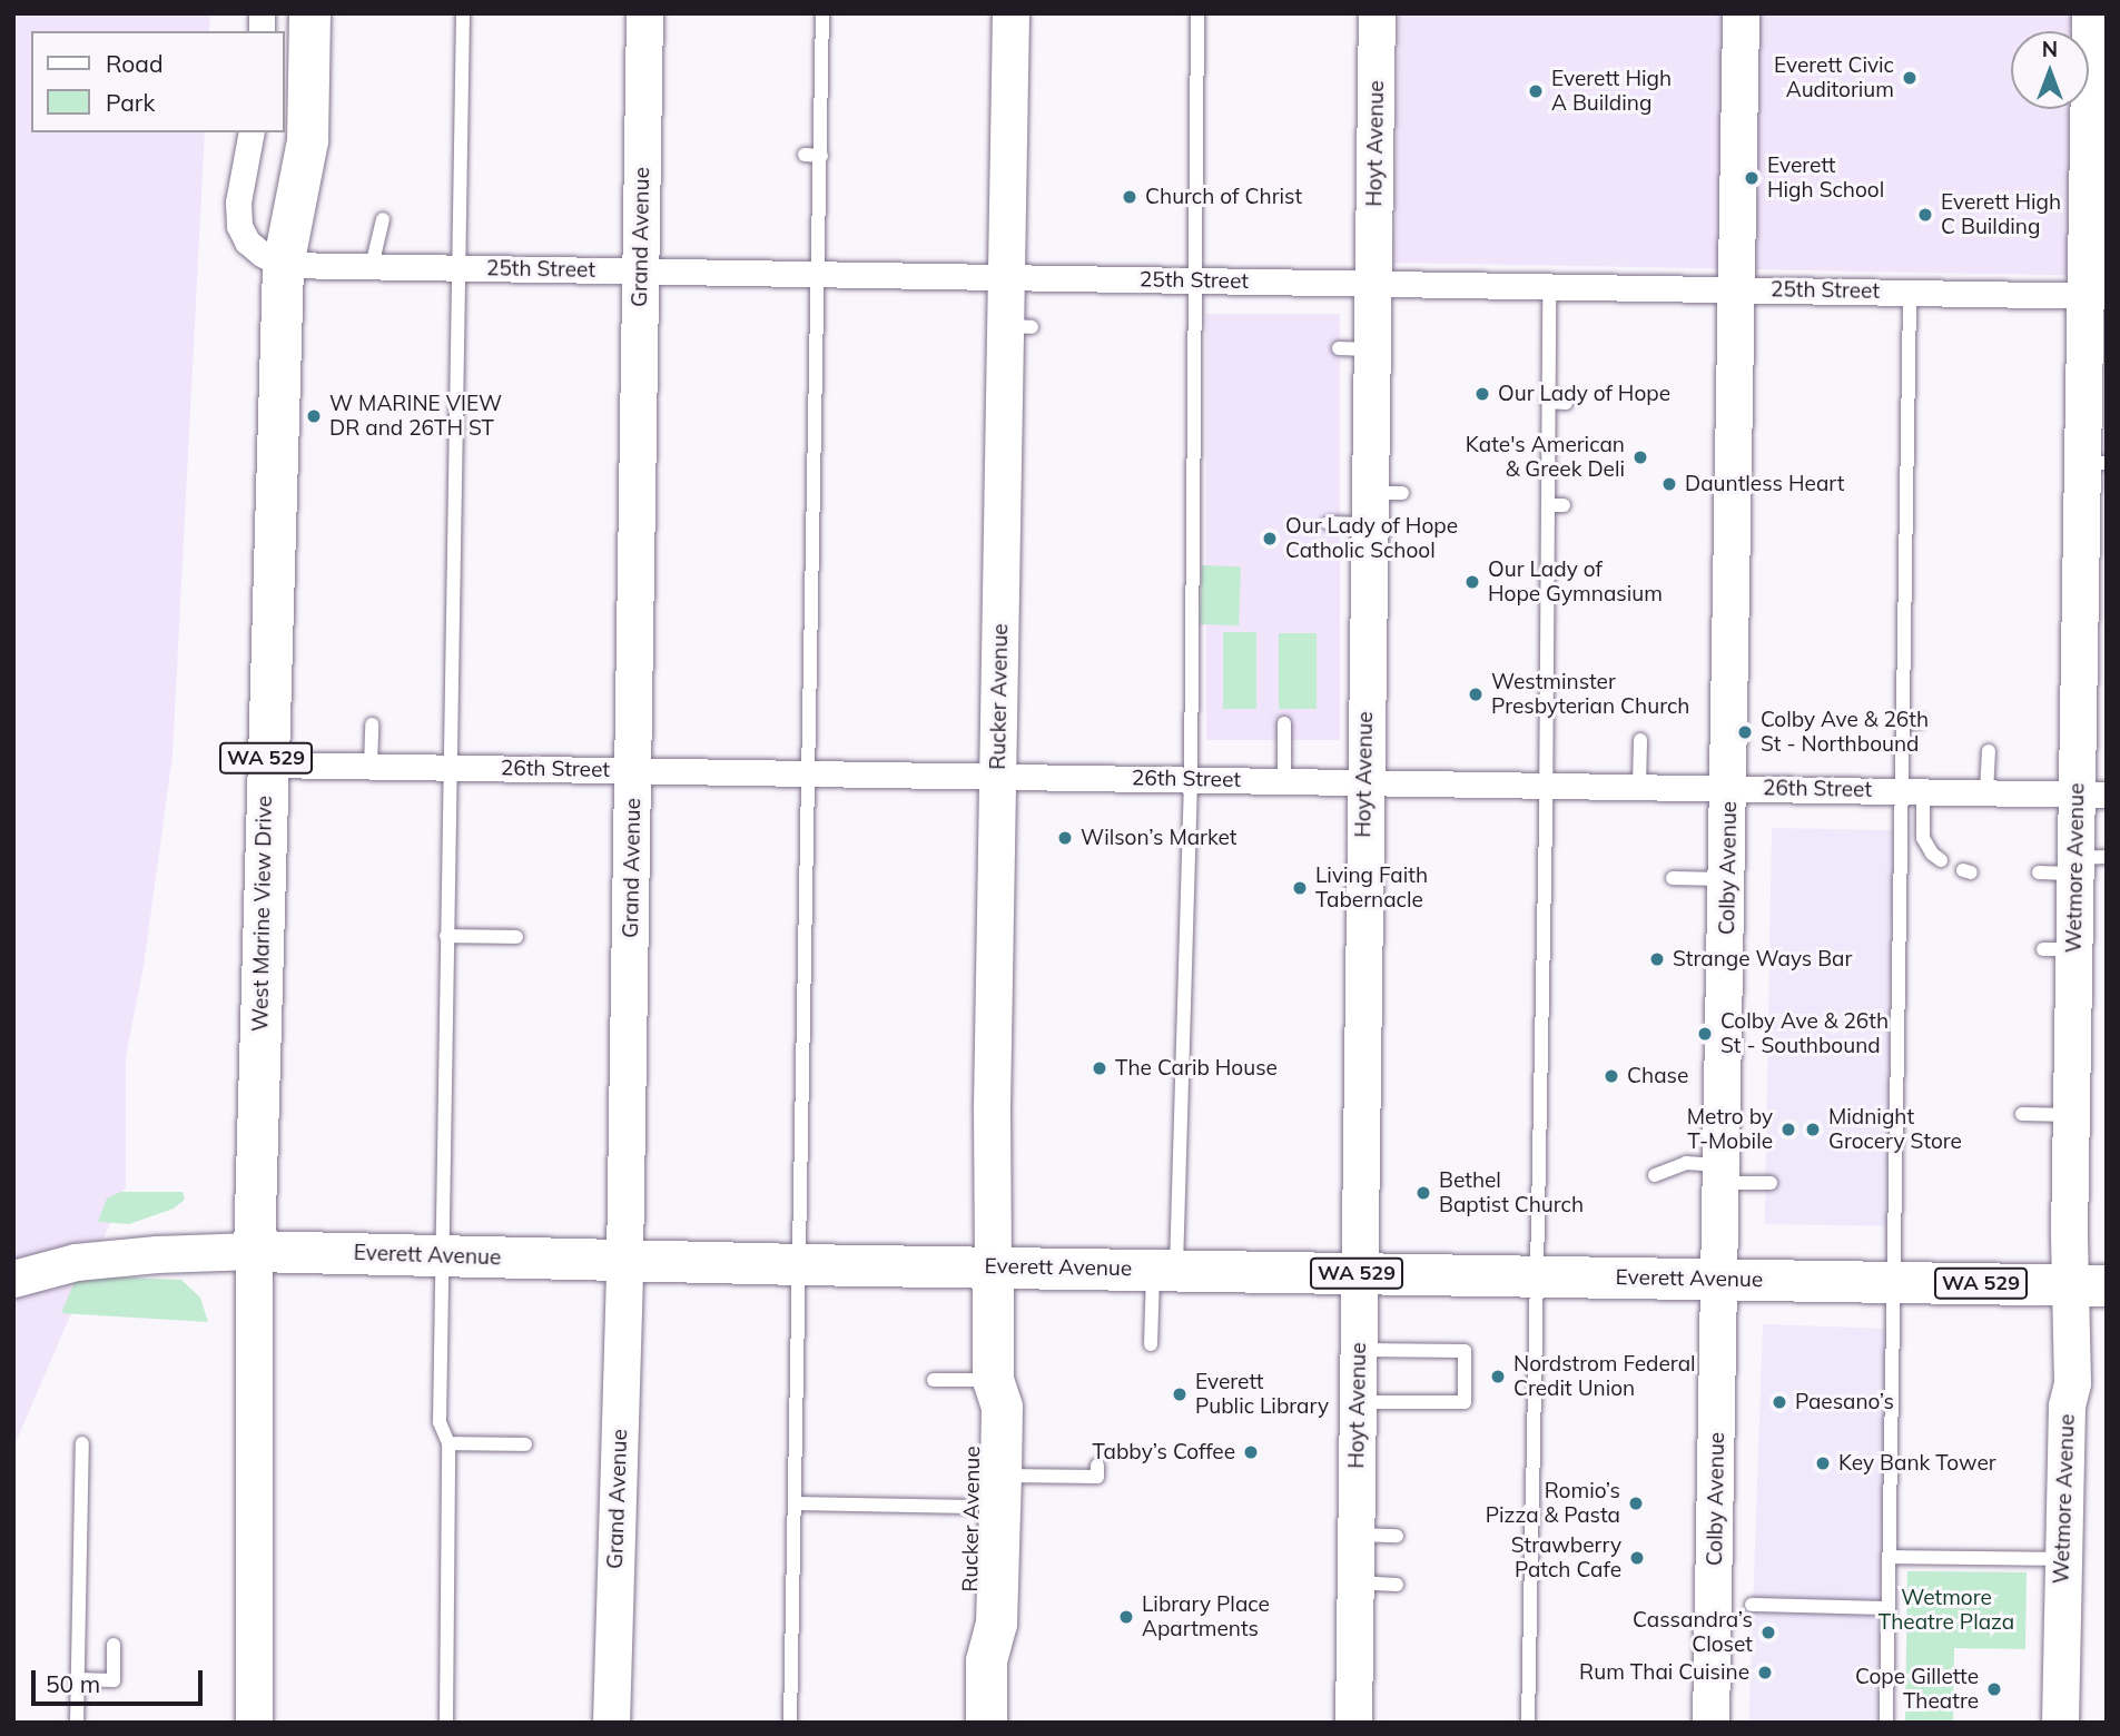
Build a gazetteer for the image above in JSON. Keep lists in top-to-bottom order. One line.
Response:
{"streets":{"main road":["Rucker Avenue","WA 529","West Marine View Drive","Everett Avenue"],"street":["Hoyt Avenue","Grand Avenue","25th Street","26th Street","Colby Avenue","Wetmore Avenue"]},"crossings":[["Hoyt Avenue","25th Street"],["Hoyt Avenue","26th Street"],["Hoyt Avenue","Everett Avenue"],["Grand Avenue","25th Street"],["Grand Avenue","26th Street"],["Grand Avenue","Everett Avenue"],["25th Street","Rucker Avenue"],["25th Street","Colby Avenue"],["25th Street","Wetmore Avenue"],["25th Street","West Marine View Drive"],["Rucker Avenue","26th Street"],["Rucker Avenue","Everett Avenue"],["26th Street","Colby Avenue"],["26th Street","Wetmore Avenue"],["26th Street","West Marine View Drive"],["Colby Avenue","Everett Avenue"],["Wetmore Avenue","Everett Avenue"],["West Marine View Drive","Everett Avenue"]],"parks":["Wetmore Theatre Plaza"],"places":["Everett Civic Auditorium","Everett High A Building","Everett High School","Church of Christ","Everett High C Building","Our Lady of Hope","W MARINE VIEW DR and 26TH ST","Kate's American & Greek Deli","Dauntless Heart","Our Lady of Hope Catholic School","Our Lady of Hope Gymnasium","Westminster Presbyterian Church","Colby Ave & 26th St - Northbound","Wilson’s Market","Living Faith Tabernacle","Strange Ways Bar","Colby Ave & 26th St - Southbound","The Carib House","Chase","Metro by T-Mobile","Midnight Grocery Store","Bethel Baptist Church","Nordstrom Federal Credit Union","Everett Public Library","Paesano’s","Tabby’s Coffee","Key Bank Tower","Romio’s Pizza & Pasta","Strawberry Patch Cafe","Library Place Apartments","Cassandra’s Closet","Rum Thai Cuisine","Cope Gillette Theatre"],"legend":["Road","Park"],"scale_bar":"50 m","north":"top"}
